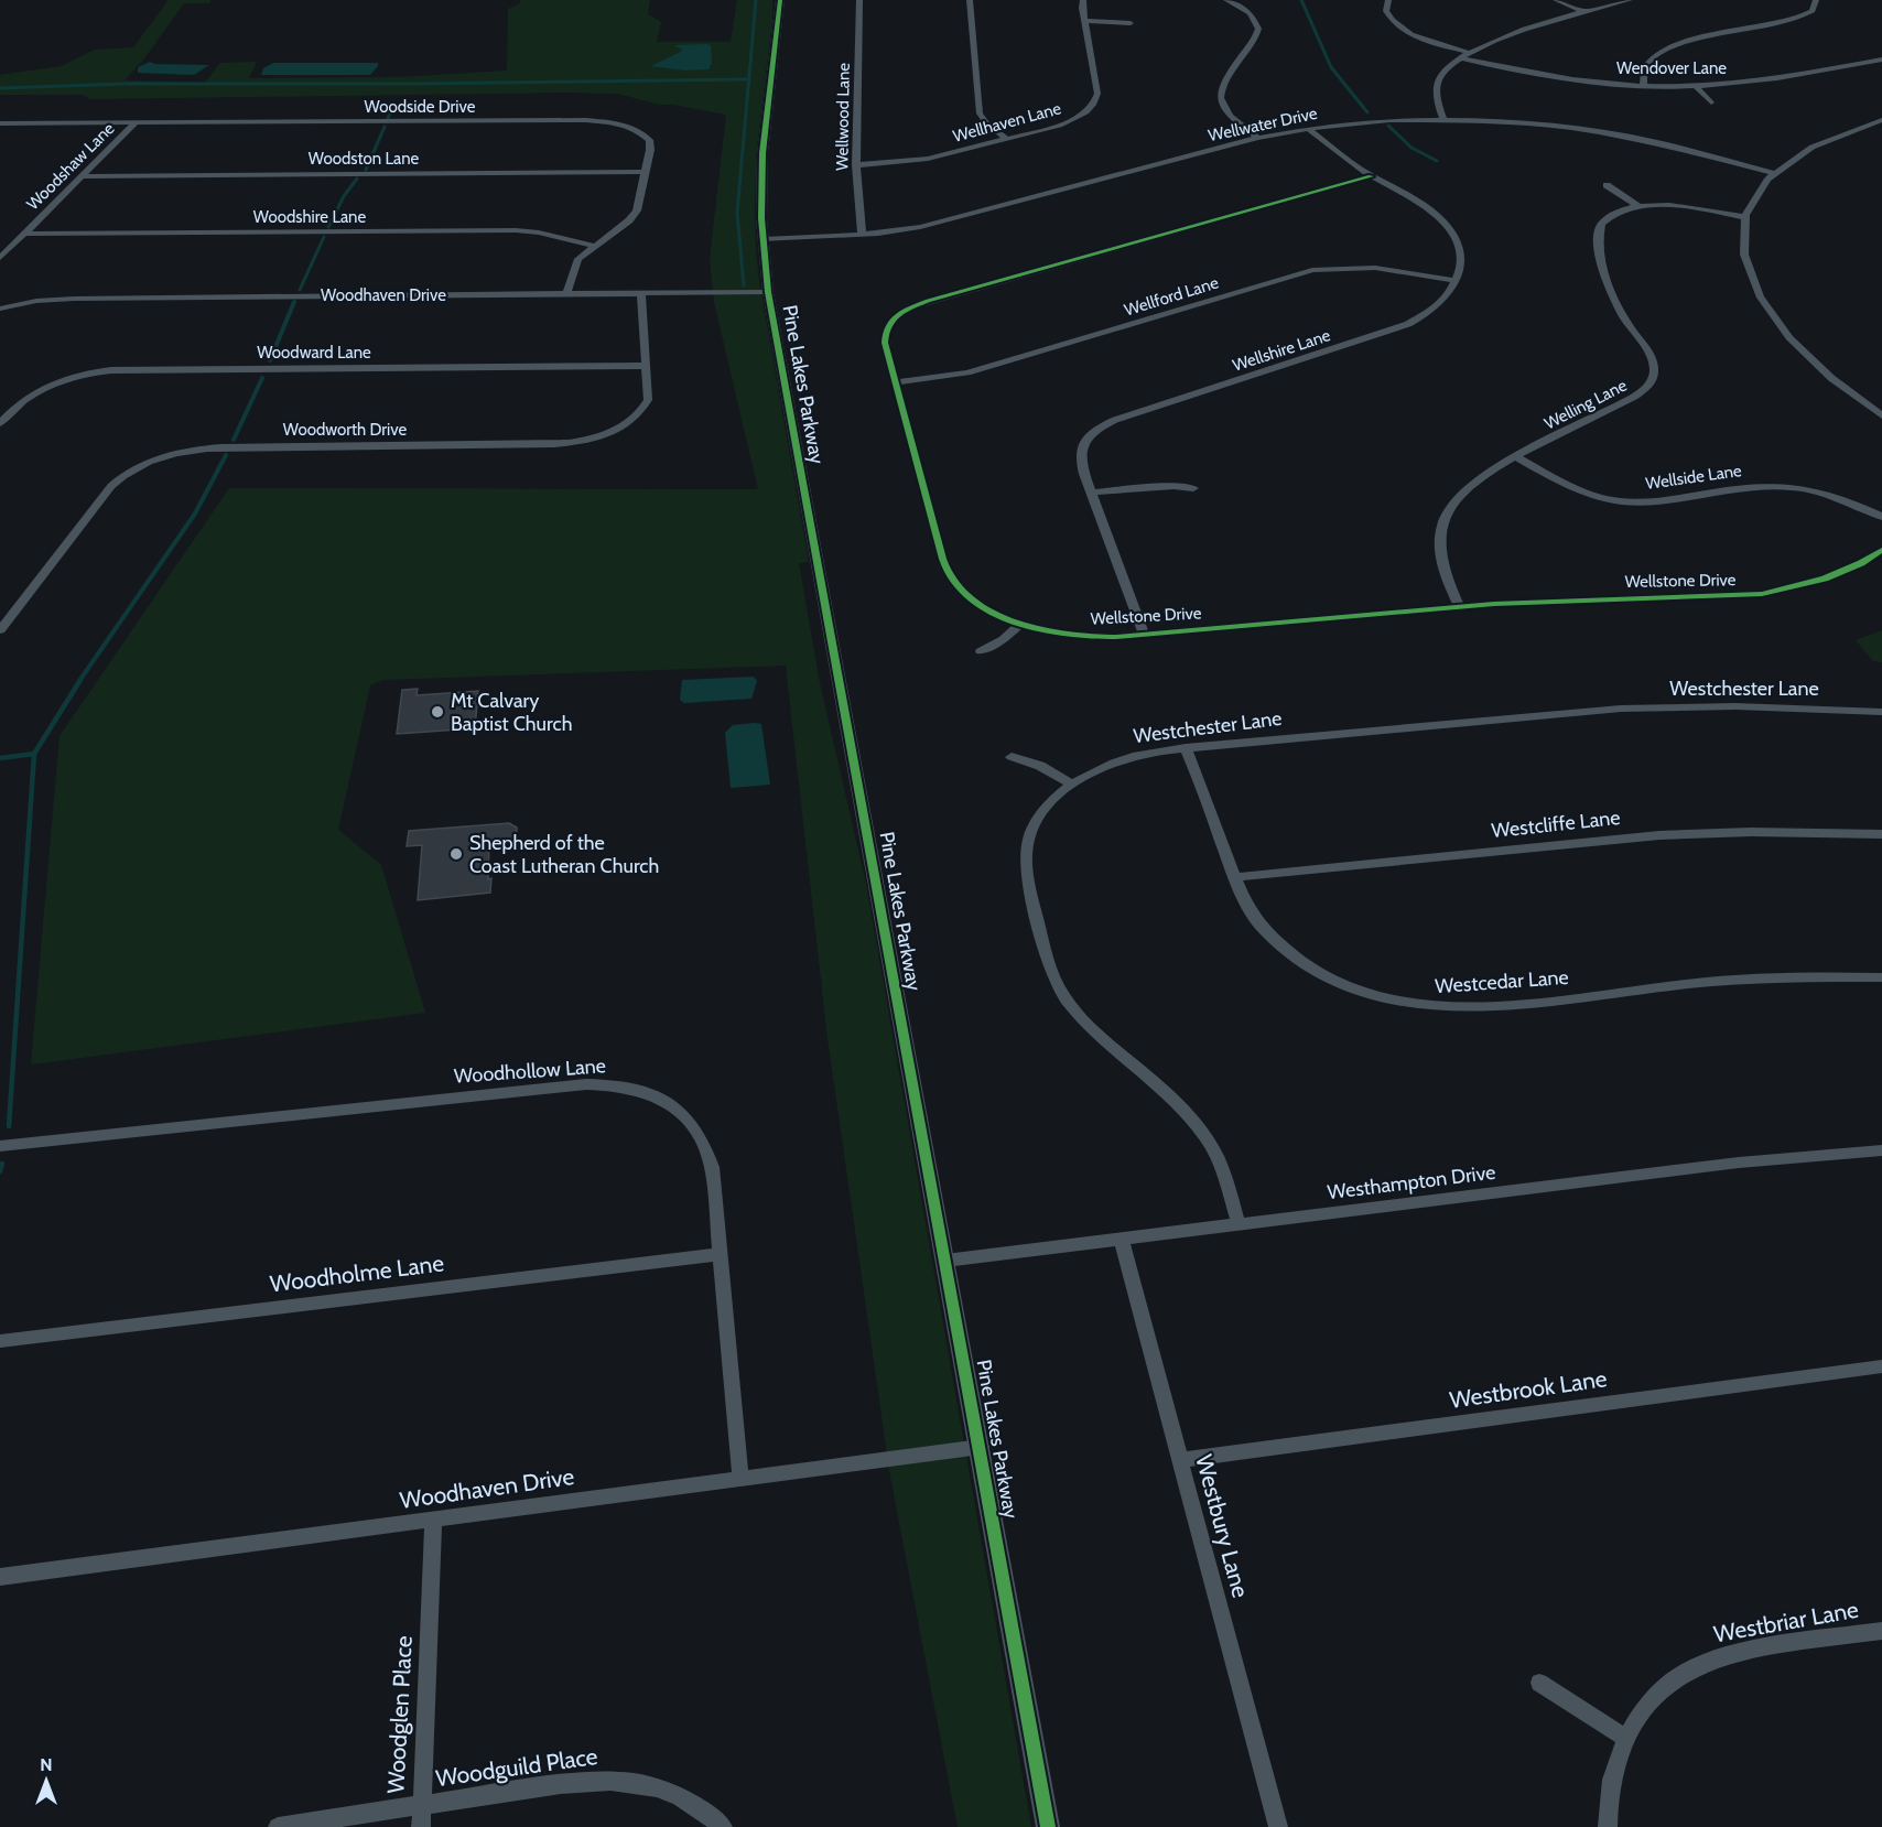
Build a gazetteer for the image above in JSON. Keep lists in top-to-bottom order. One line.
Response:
{"streets":{"street":["Wendover Lane","Woodside Drive","Wellwood Lane","Wellhaven Lane","Wellwater Drive","Woodston Lane","Woodshaw Lane","Woodshire Lane","Woodhaven Drive","Wellford Lane","Wellshire Lane","Woodward Lane","Pine Lakes Parkway","Welling Lane","Woodworth Drive","Wellside Lane","Wellstone Drive","Westchester Lane","Westcliffe Lane","Westcedar Lane","Woodhollow Lane","Westhampton Drive","Woodholme Lane","Westbrook Lane","Westbury Lane","Westbriar Lane","Woodglen Place","Woodguild Place"]},"crossings":[["Woodside Drive","Woodston Lane"],["Woodside Drive","Woodshaw Lane"],["Woodside Drive","Woodshire Lane"],["Woodside Drive","Woodhaven Drive"],["Wellwood Lane","Wellhaven Lane"],["Wellwood Lane","Wellwater Drive"],["Wellwater Drive","Pine Lakes Parkway"],["Woodston Lane","Woodshaw Lane"],["Woodshaw Lane","Woodshire Lane"],["Woodhaven Drive","Pine Lakes Parkway"],["Woodhaven Drive","Woodworth Drive"],["Woodhaven Drive","Woodhollow Lane"],["Woodhaven Drive","Woodglen Place"],["Wellford Lane","Wellshire Lane"],["Wellford Lane","Wellstone Drive"],["Wellshire Lane","Wellstone Drive"],["Woodward Lane","Woodworth Drive"],["Pine Lakes Parkway","Westhampton Drive"],["Welling Lane","Wellside Lane"],["Welling Lane","Wellstone Drive"],["Westchester Lane","Westcedar Lane"],["Westchester Lane","Westhampton Drive"],["Westcliffe Lane","Westcedar Lane"],["Woodhollow Lane","Woodholme Lane"],["Westhampton Drive","Westbury Lane"],["Westbrook Lane","Westbury Lane"],["Woodglen Place","Woodguild Place"]],"places":["Mt Calvary Baptist Church","Shepherd of the Coast Lutheran Church"],"north":"top"}
